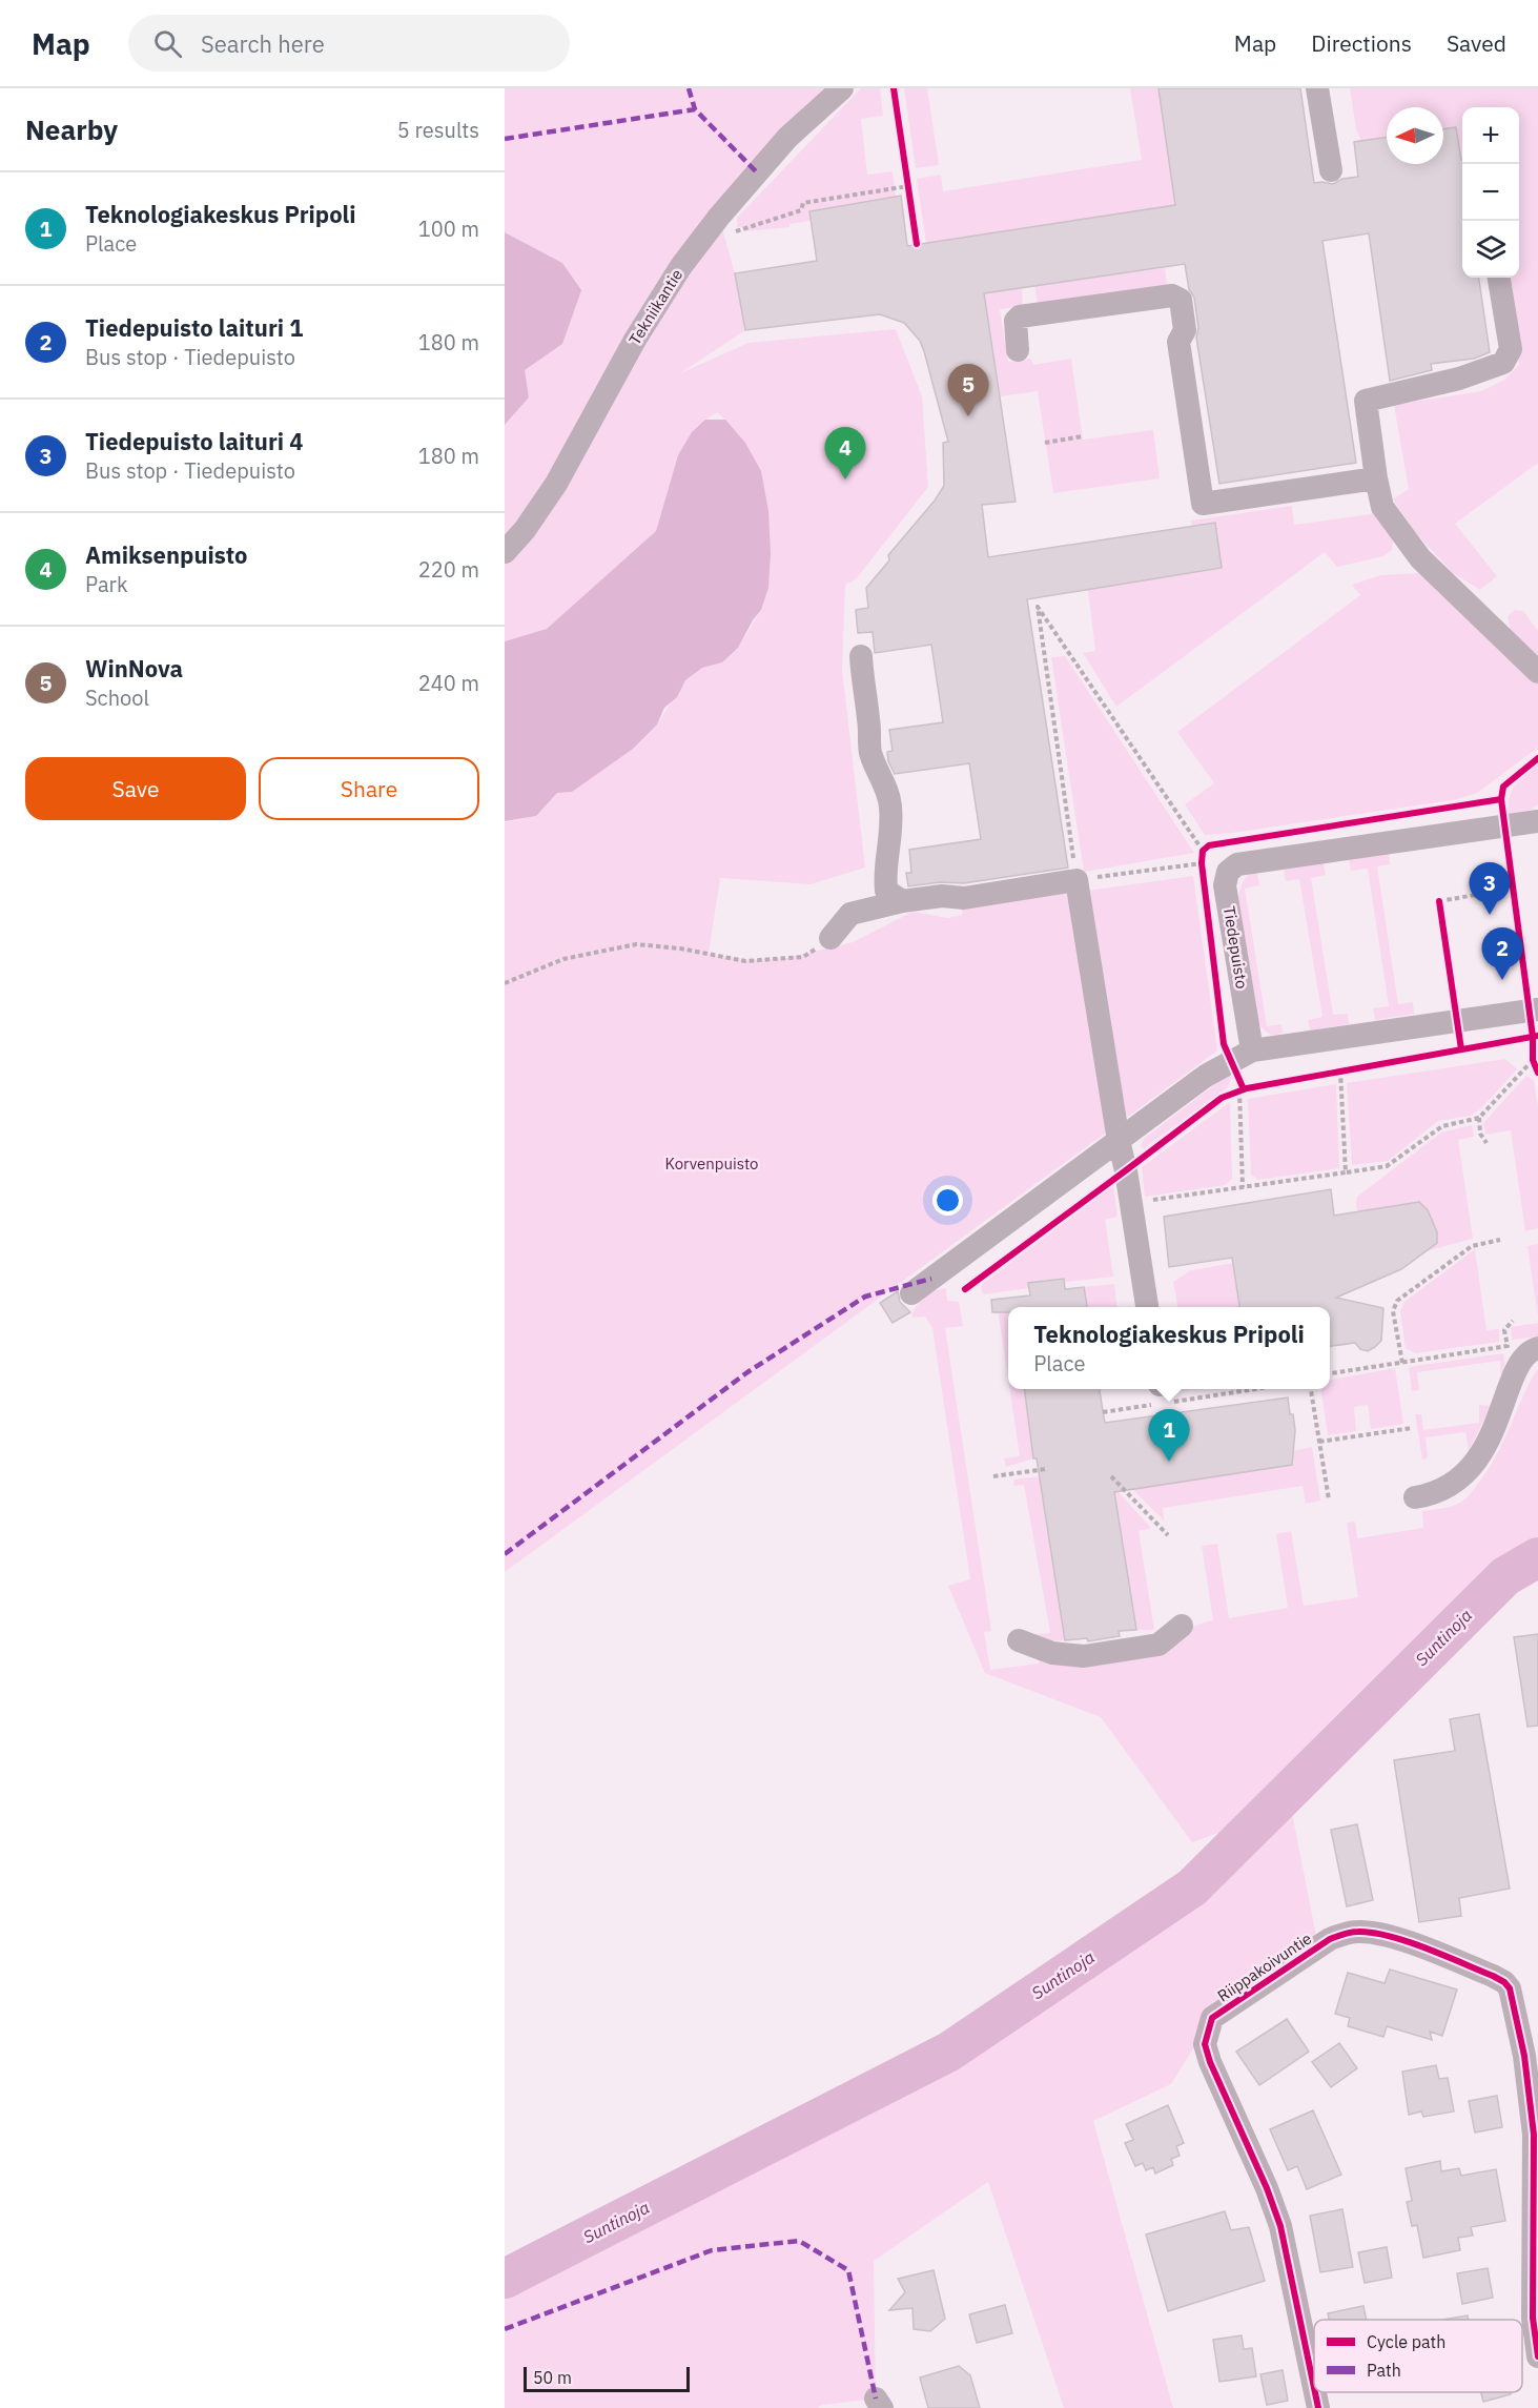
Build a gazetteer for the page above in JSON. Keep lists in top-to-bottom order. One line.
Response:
{"streets":{"street":["Tekniikantie","Tiedepuisto","Riippakoivuntie"]},"water":["Suntinoja"],"parks":["Korvenpuisto"],"legend":["Cycle path","Path"],"scale_bar":"50 m","north":"left","page":{"header":"Map","search":"Search here","nav":["Map","Directions","Saved"],"heading":["Nearby","5 results"],"map_buttons":["+","−"],"list":[{"mark":"1","name":"Teknologiakeskus Pripoli","note":"Place","value":"100 m"},{"mark":"2","name":"Tiedepuisto laituri 1","note":"Bus stop · Tiedepuisto","value":"180 m"},{"mark":"3","name":"Tiedepuisto laituri 4","note":"Bus stop · Tiedepuisto","value":"180 m"},{"mark":"4","name":"Amiksenpuisto","note":"Park","value":"220 m"},{"mark":"5","name":"WinNova","note":"School","value":"240 m"}],"pins":["5","4","3","2","1"],"buttons":["Save","Share"],"popup":["Teknologiakeskus Pripoli","Place"],"scale":"50 m"}}
